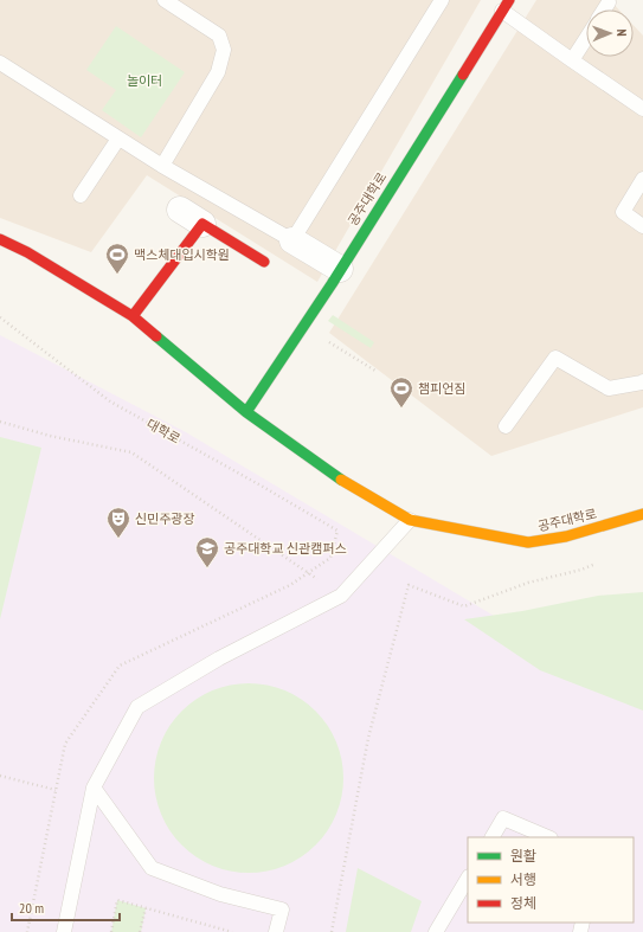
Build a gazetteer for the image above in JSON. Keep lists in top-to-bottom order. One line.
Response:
{"streets":{"street":["공주대학로"],"path":["대학로"]},"parks":["놀이터"],"places":{"sports":["맥스체대입시학원","챔피언짐"],"theatre":["신민주광장"],"school or university":["공주대학교 신관캠퍼스"]},"legend":["원활","서행","정체"],"scale_bar":"20 m","north":"right"}
